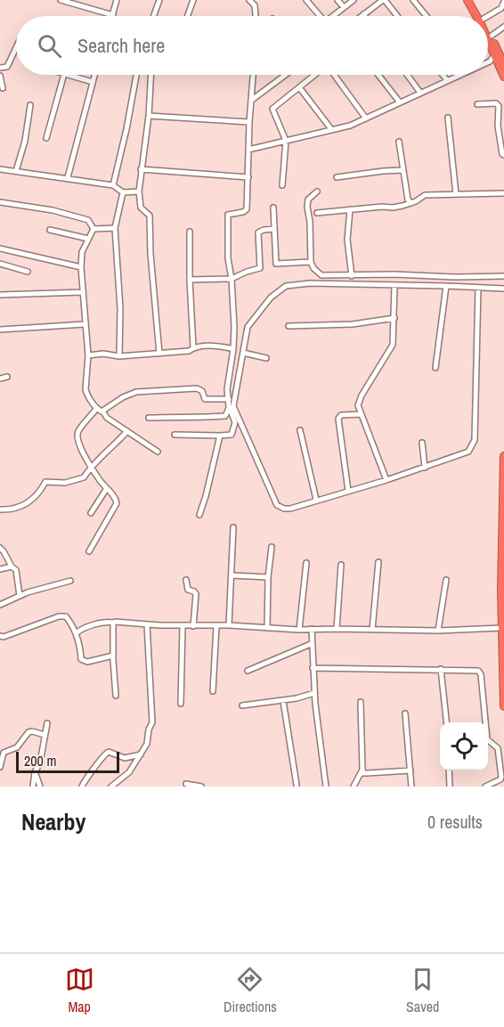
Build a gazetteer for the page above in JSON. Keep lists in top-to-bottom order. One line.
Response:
{"scale_bar":"200 m","page":{"search":"Search here","scale":"200 m","heading":["Nearby","0 results"],"nav":["Map","Directions","Saved"]}}
